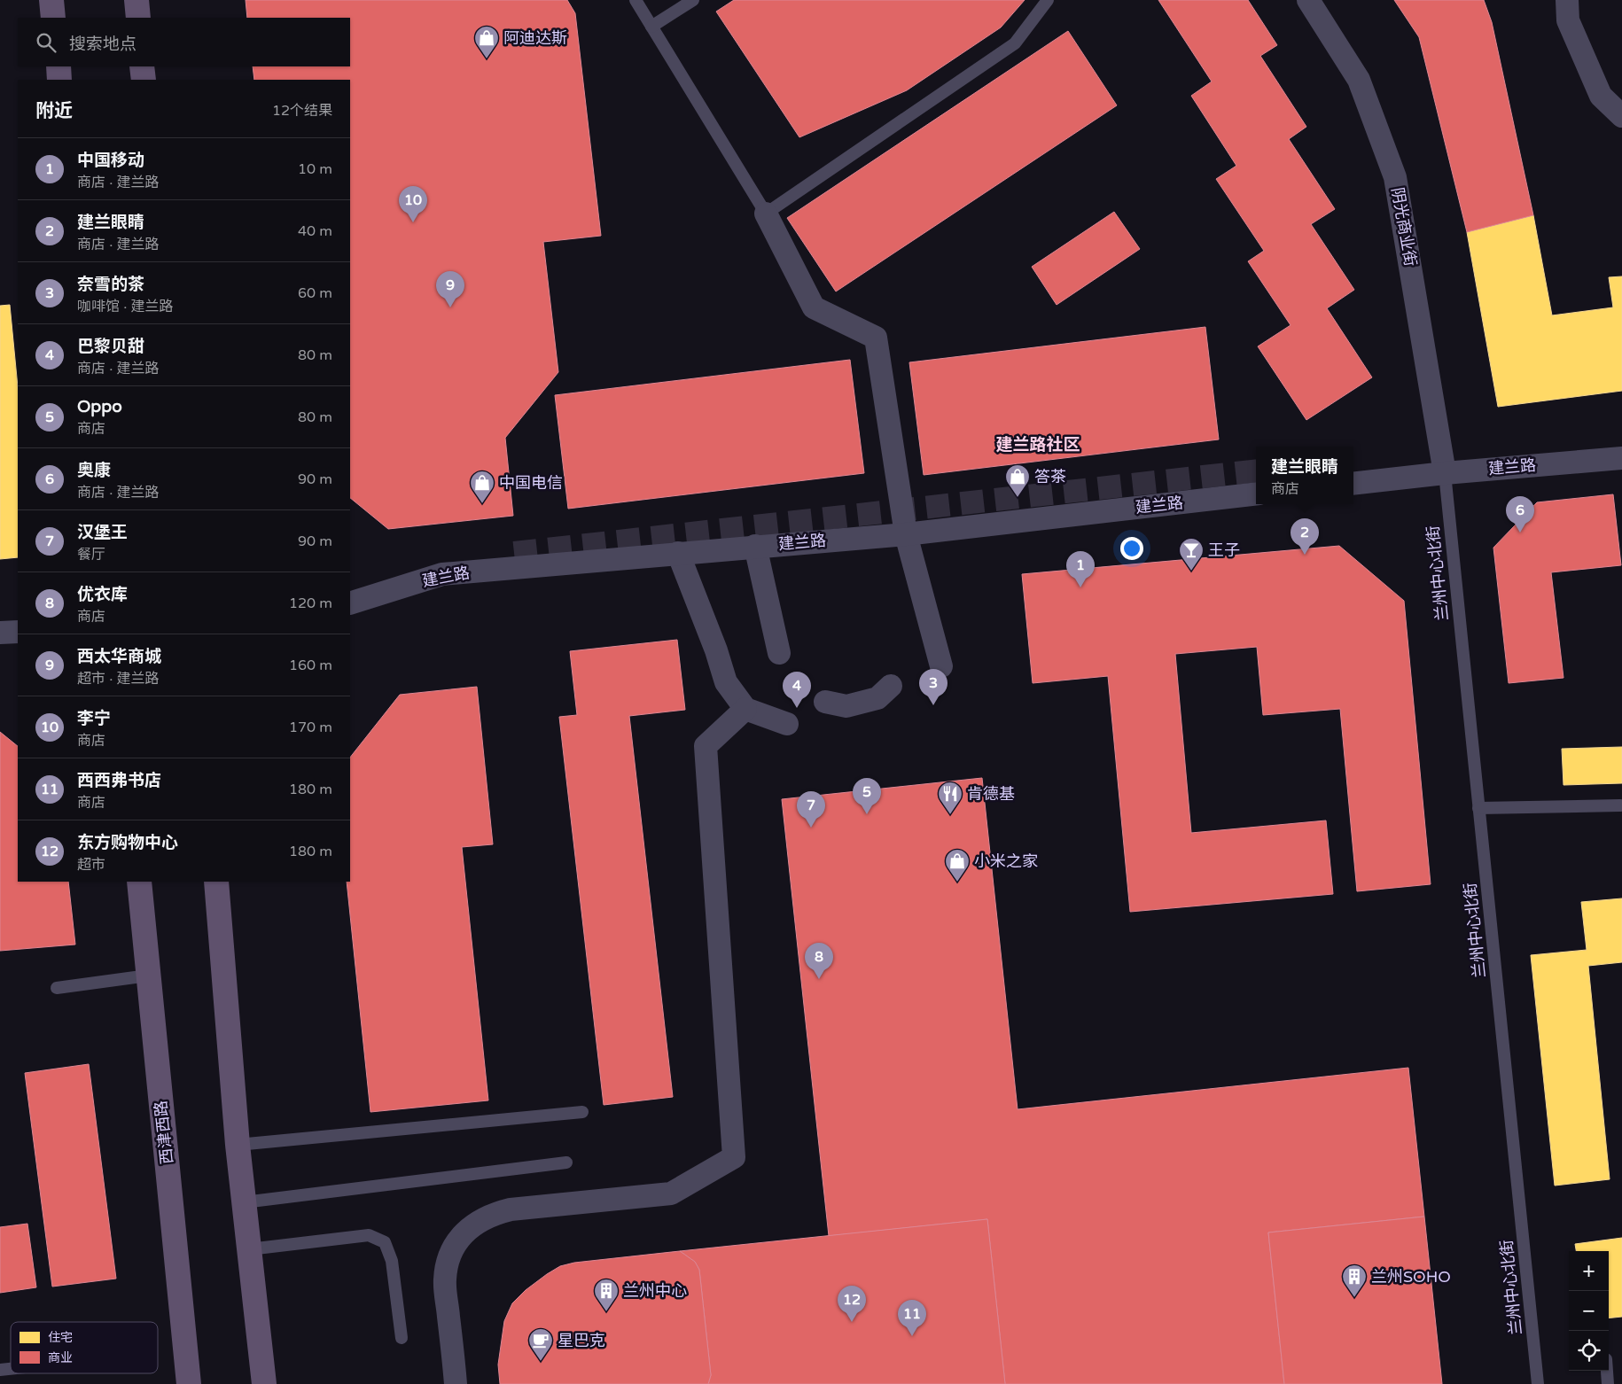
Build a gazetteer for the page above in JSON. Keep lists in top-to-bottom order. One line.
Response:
{"streets":{"main road":["西津西路"],"street":["阴光商业街","建兰路"],"lane":["兰州中心北街"]},"crossings":[["阴光商业街","建兰路"],["阴光商业街","兰州中心北街"],["建兰路","兰州中心北街"]],"districts":["建兰路社区"],"places":{"shop":["阿迪达斯","答茶","中国电信","小米之家"],"bar":["王子"],"restaurant":["肯德基"],"building":["兰州SOHO","兰州中心"],"cafe":["星巴克"]},"legend":["住宅","商业"],"page":{"search":"搜索地点","heading":["附近","12个结果"],"list":[{"mark":"1","name":"中国移动","note":"商店 · 建兰路","value":"10 m"},{"mark":"2","name":"建兰眼睛","note":"商店 · 建兰路","value":"40 m"},{"mark":"3","name":"奈雪的茶","note":"咖啡馆 · 建兰路","value":"60 m"},{"mark":"4","name":"巴黎贝甜","note":"商店 · 建兰路","value":"80 m"},{"mark":"5","name":"Oppo","note":"商店","value":"80 m"},{"mark":"6","name":"奥康","note":"商店 · 建兰路","value":"90 m"},{"mark":"7","name":"汉堡王","note":"餐厅","value":"90 m"},{"mark":"8","name":"优衣库","note":"商店","value":"120 m"},{"mark":"9","name":"西太华商城","note":"超市 · 建兰路","value":"160 m"},{"mark":"10","name":"李宁","note":"商店","value":"170 m"},{"mark":"11","name":"西西弗书店","note":"商店","value":"180 m"},{"mark":"12","name":"东方购物中心","note":"超市","value":"180 m"}],"pins":["10","9","6","2","1","3","4","5","7","8","12","11"],"popup":["建兰眼睛","商店"],"map_buttons":["+","−"]}}
